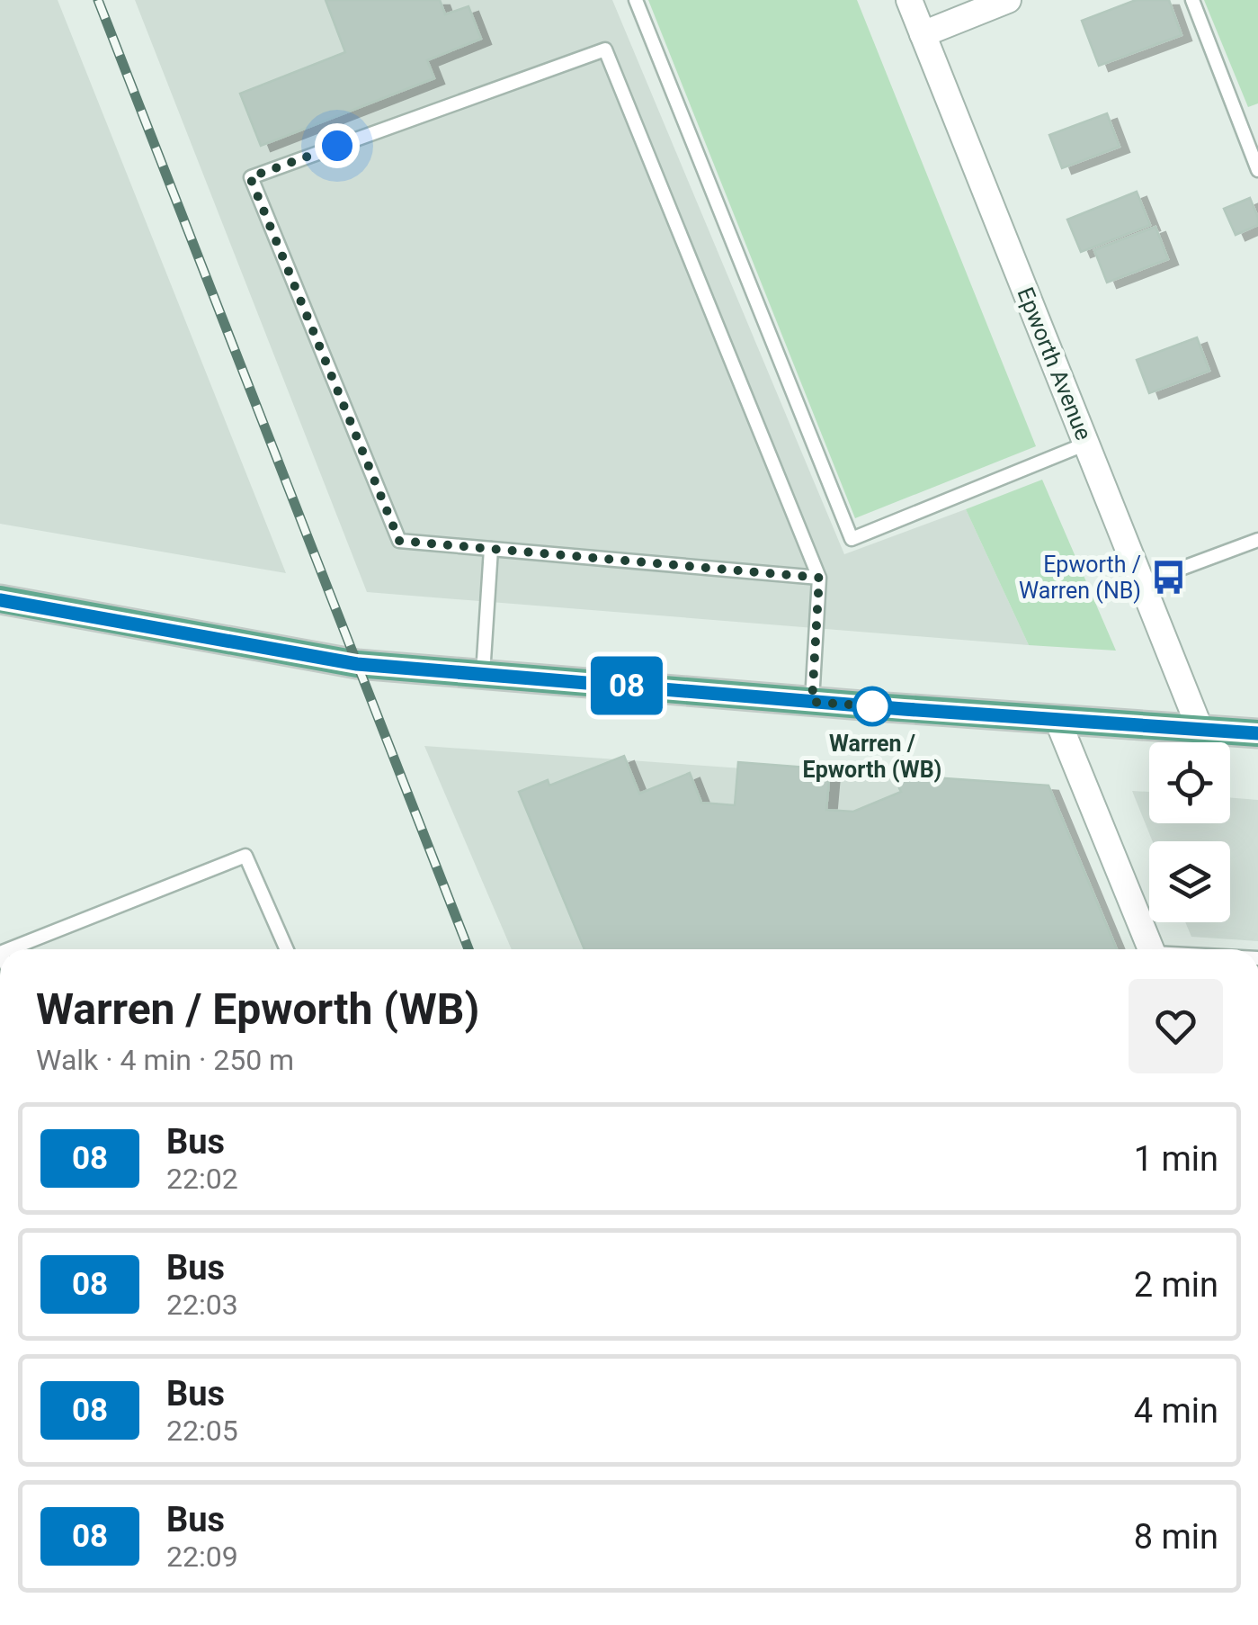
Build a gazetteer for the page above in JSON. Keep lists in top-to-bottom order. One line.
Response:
{"streets":{"street":["Epworth Avenue"]},"places":{"bus stop":["Epworth / Warren (NB)"],"other":["Warren / Epworth (WB)"]},"lines":["bus line 08"],"page":{"on_map":"08","heading":["Warren / Epworth (WB)","Walk · 4 min · 250 m"],"list":[{"mark":"08","name":"Bus","note":"22:02","value":"1 min"},{"mark":"08","name":"Bus","note":"22:03","value":"2 min"},{"mark":"08","name":"Bus","note":"22:05","value":"4 min"},{"mark":"08","name":"Bus","note":"22:09","value":"8 min"}]}}
